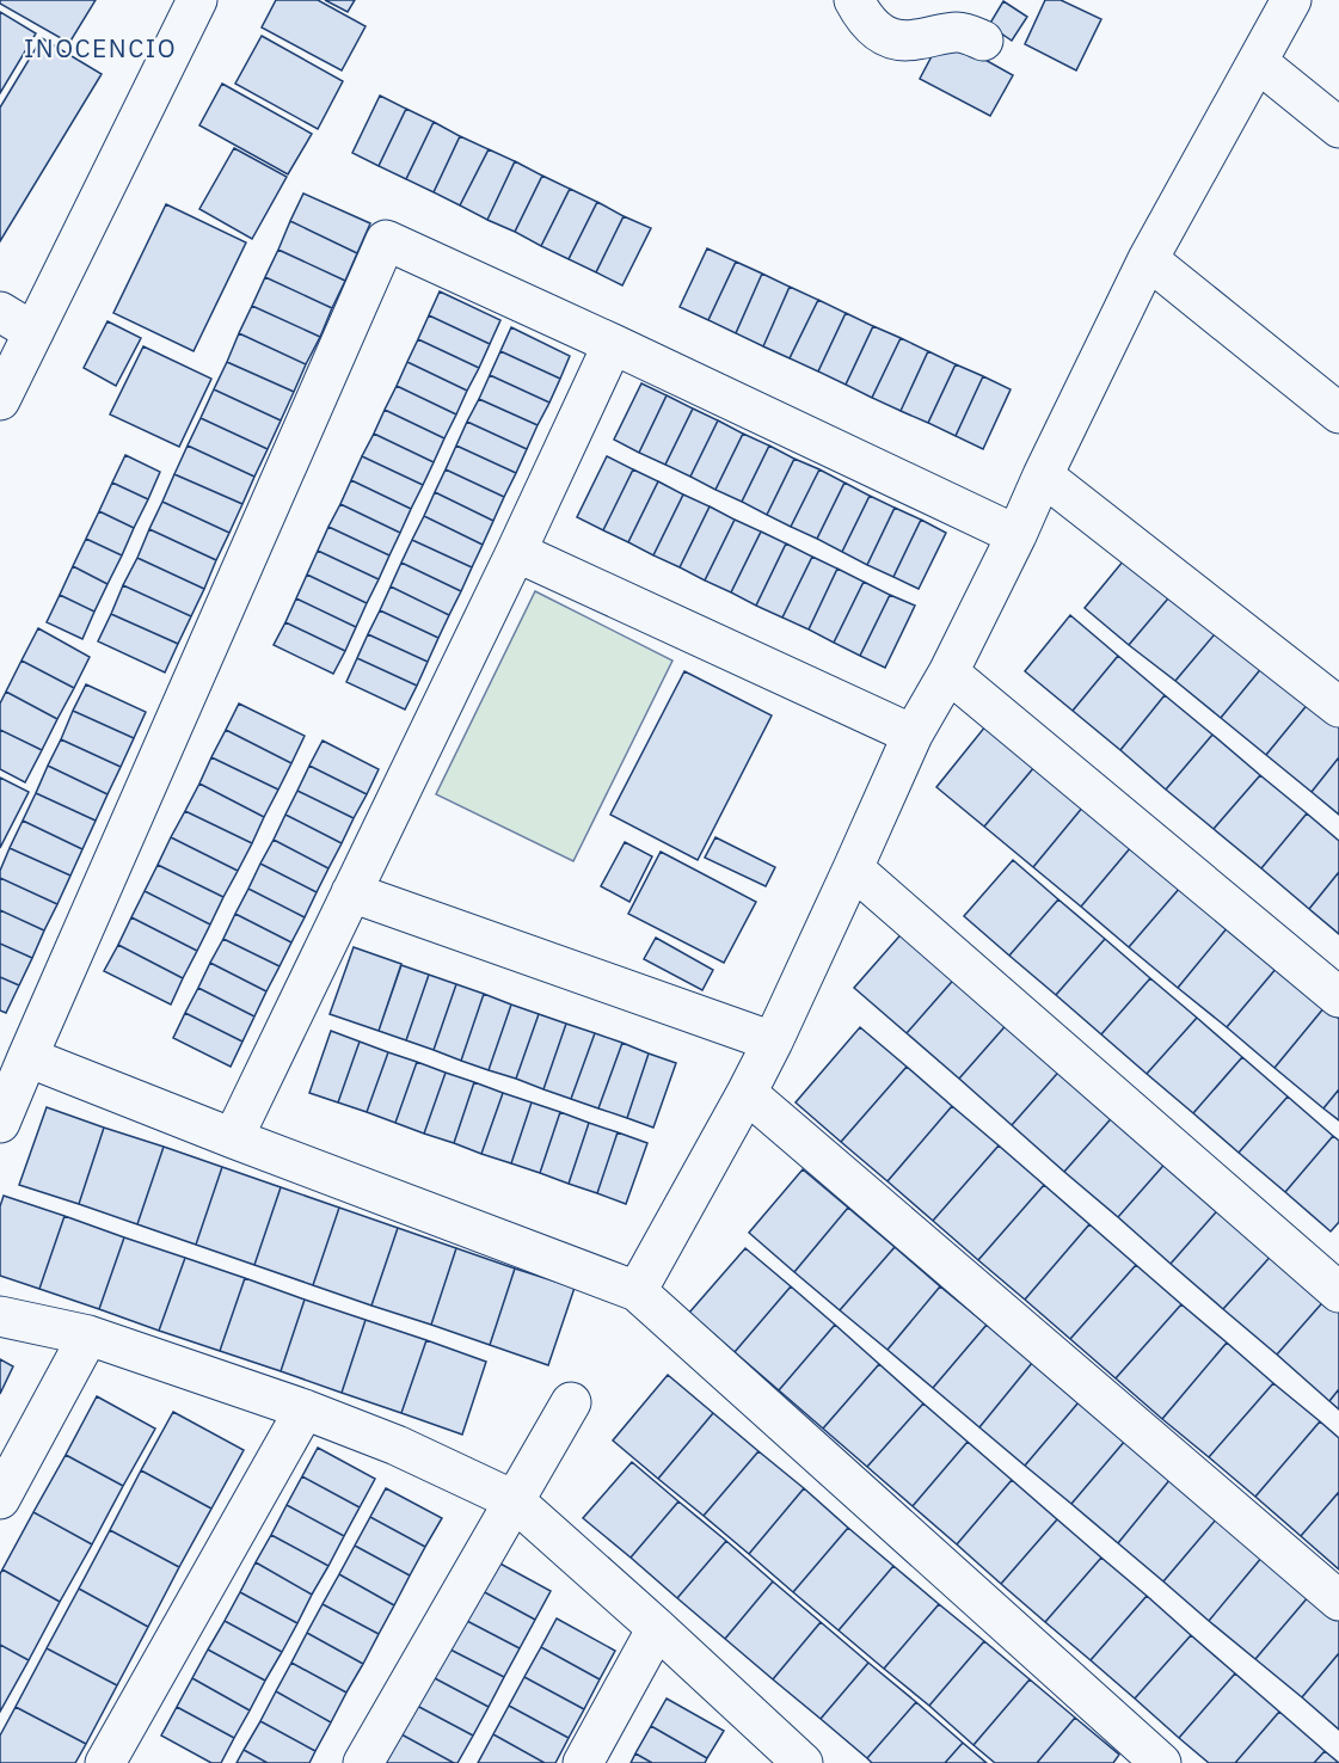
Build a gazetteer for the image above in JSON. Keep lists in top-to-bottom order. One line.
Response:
{"districts":["INOCENCIO"]}
